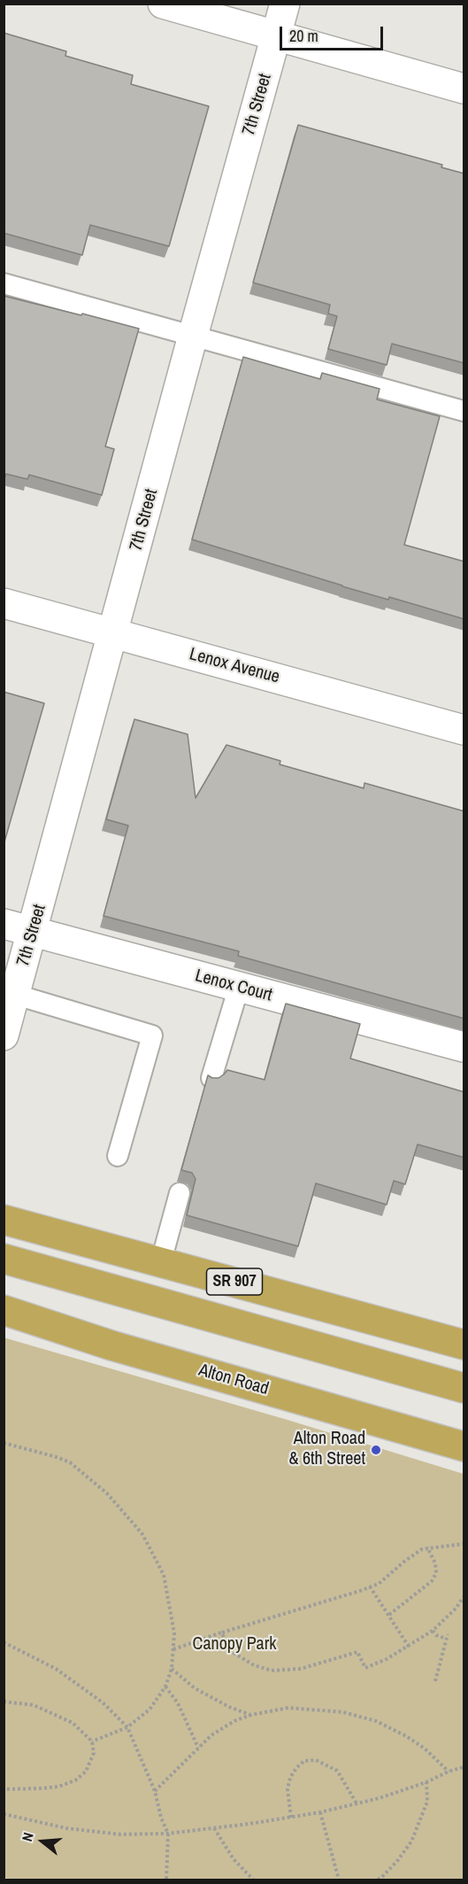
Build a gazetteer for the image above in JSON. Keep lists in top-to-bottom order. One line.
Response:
{"streets":{"highway":["SR 907","Alton Road"],"street":["7th Street","Lenox Avenue","Lenox Court"]},"crossings":[["7th Street","Lenox Avenue"],["7th Street","Lenox Court"]],"parks":["Canopy Park"],"places":["Alton Road & 6th Street"],"scale_bar":"20 m","north":"left"}
